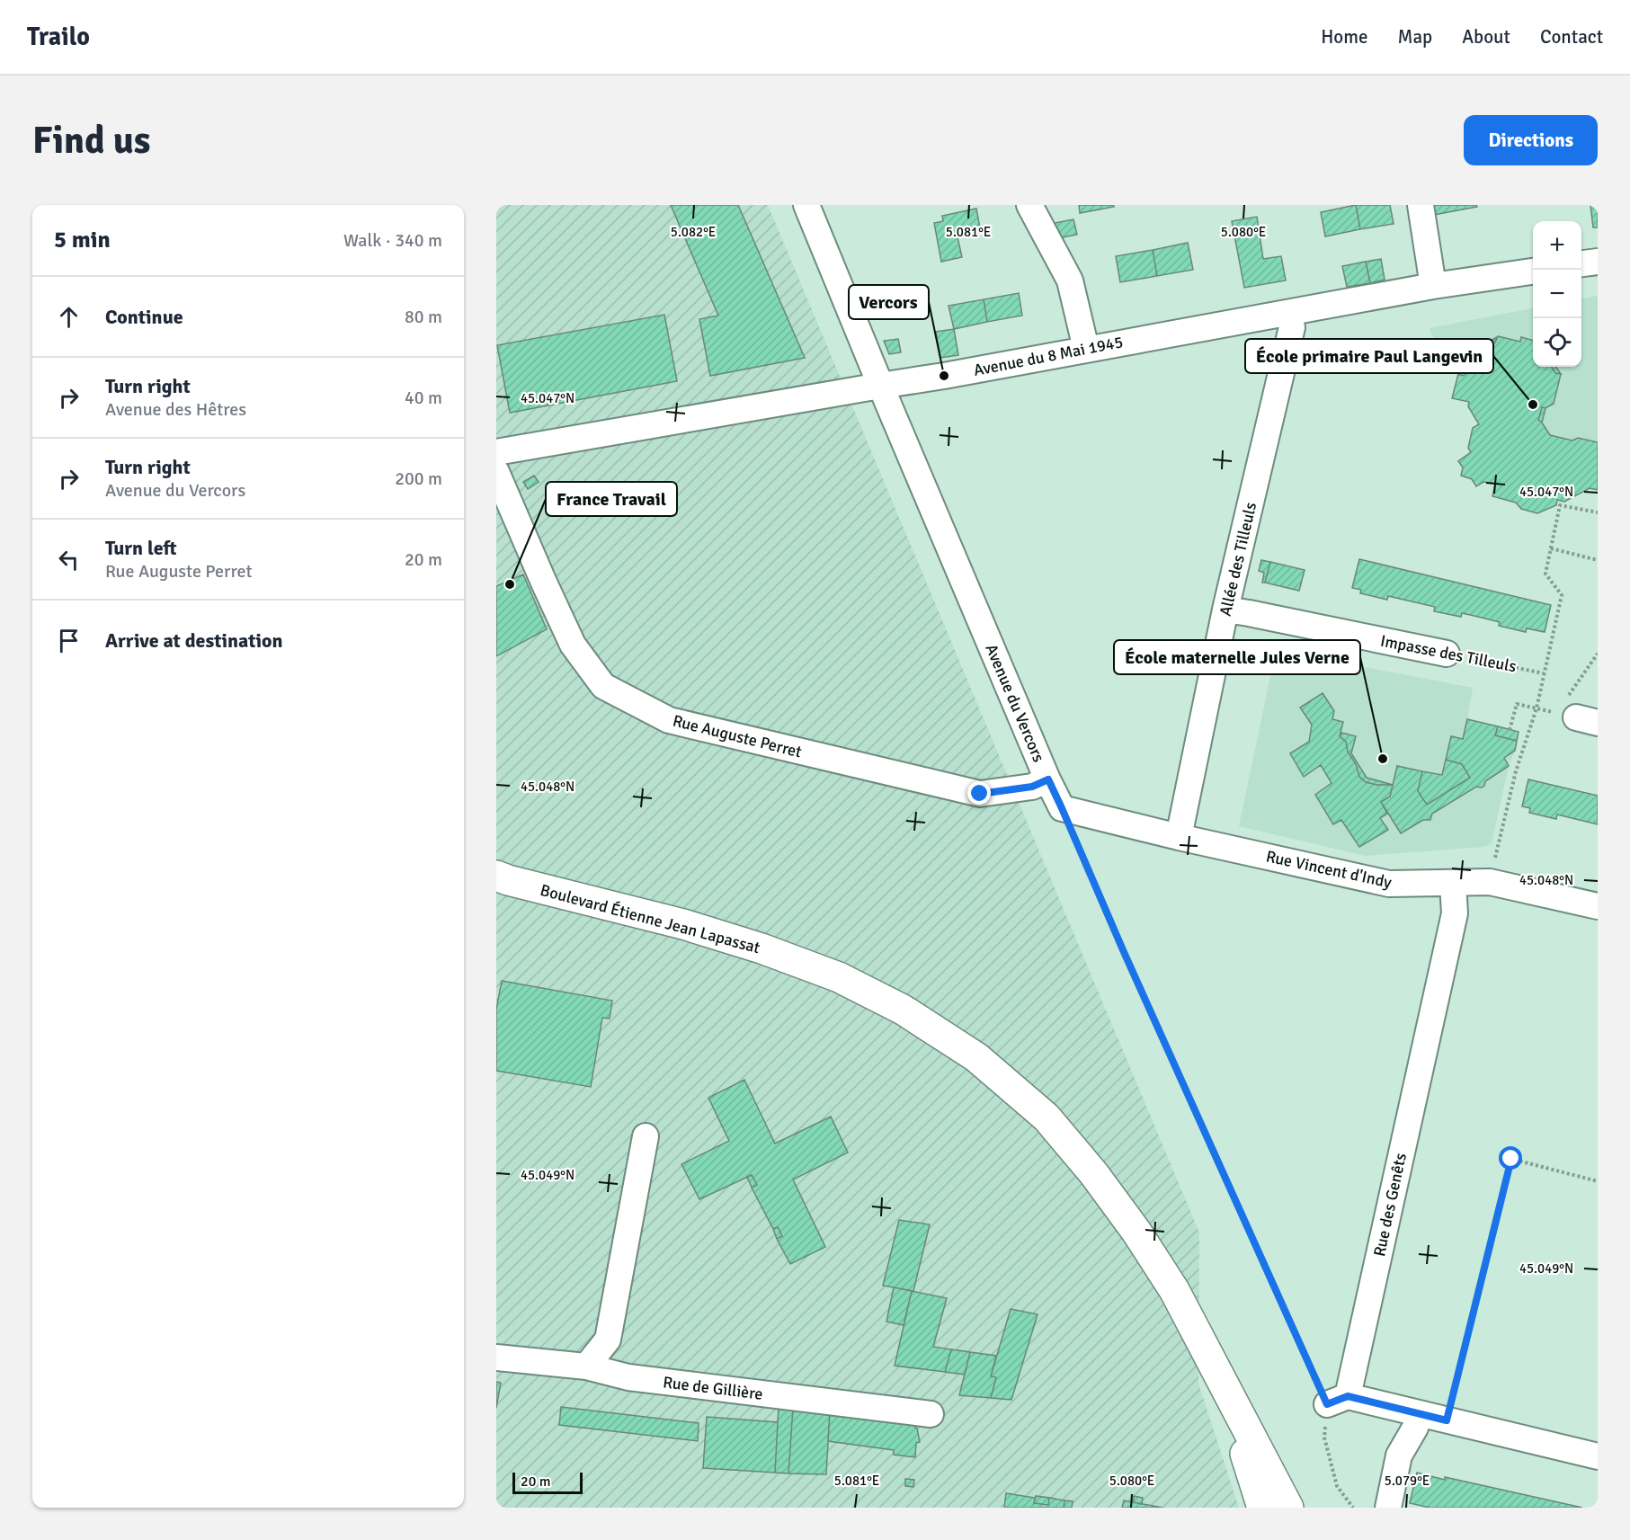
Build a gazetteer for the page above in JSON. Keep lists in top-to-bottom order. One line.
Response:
{"streets":{"main road":["Boulevard Étienne Jean Lapassat"],"street":["Avenue du 8 Mai 1945","Allée des Tilleuls","Impasse des Tilleuls","Avenue du Vercors","Rue Auguste Perret","Rue Vincent d'Indy","Rue des Genêts","Rue de Gillière"]},"crossings":[["Avenue du 8 Mai 1945","Allée des Tilleuls"],["Avenue du 8 Mai 1945","Avenue du Vercors"],["Allée des Tilleuls","Impasse des Tilleuls"],["Allée des Tilleuls","Rue Vincent d'Indy"],["Avenue du Vercors","Rue Auguste Perret"],["Avenue du Vercors","Rue Vincent d'Indy"],["Rue Vincent d'Indy","Rue des Genêts"]],"places":["Vercors","École primaire Paul Langevin","France Travail","École maternelle Jules Verne"],"scale_bar":"20 m","page":{"header":"Trailo","nav":["Home","Map","About","Contact"],"buttons":"Directions","title":"Find us","heading":["5 min","Walk · 340 m"],"map_buttons":["+","−"],"list":[["Continue","80 m"],["Turn right","Avenue des Hêtres","40 m"],["Turn right","Avenue du Vercors","200 m"],["Turn left","Rue Auguste Perret","20 m"],"Arrive at destination"],"scale":"20 m"},"coordinates":["5.082°E","5.081°E","5.080°E","45.047°N","45.048°N","45.049°N","5.079°E"]}
